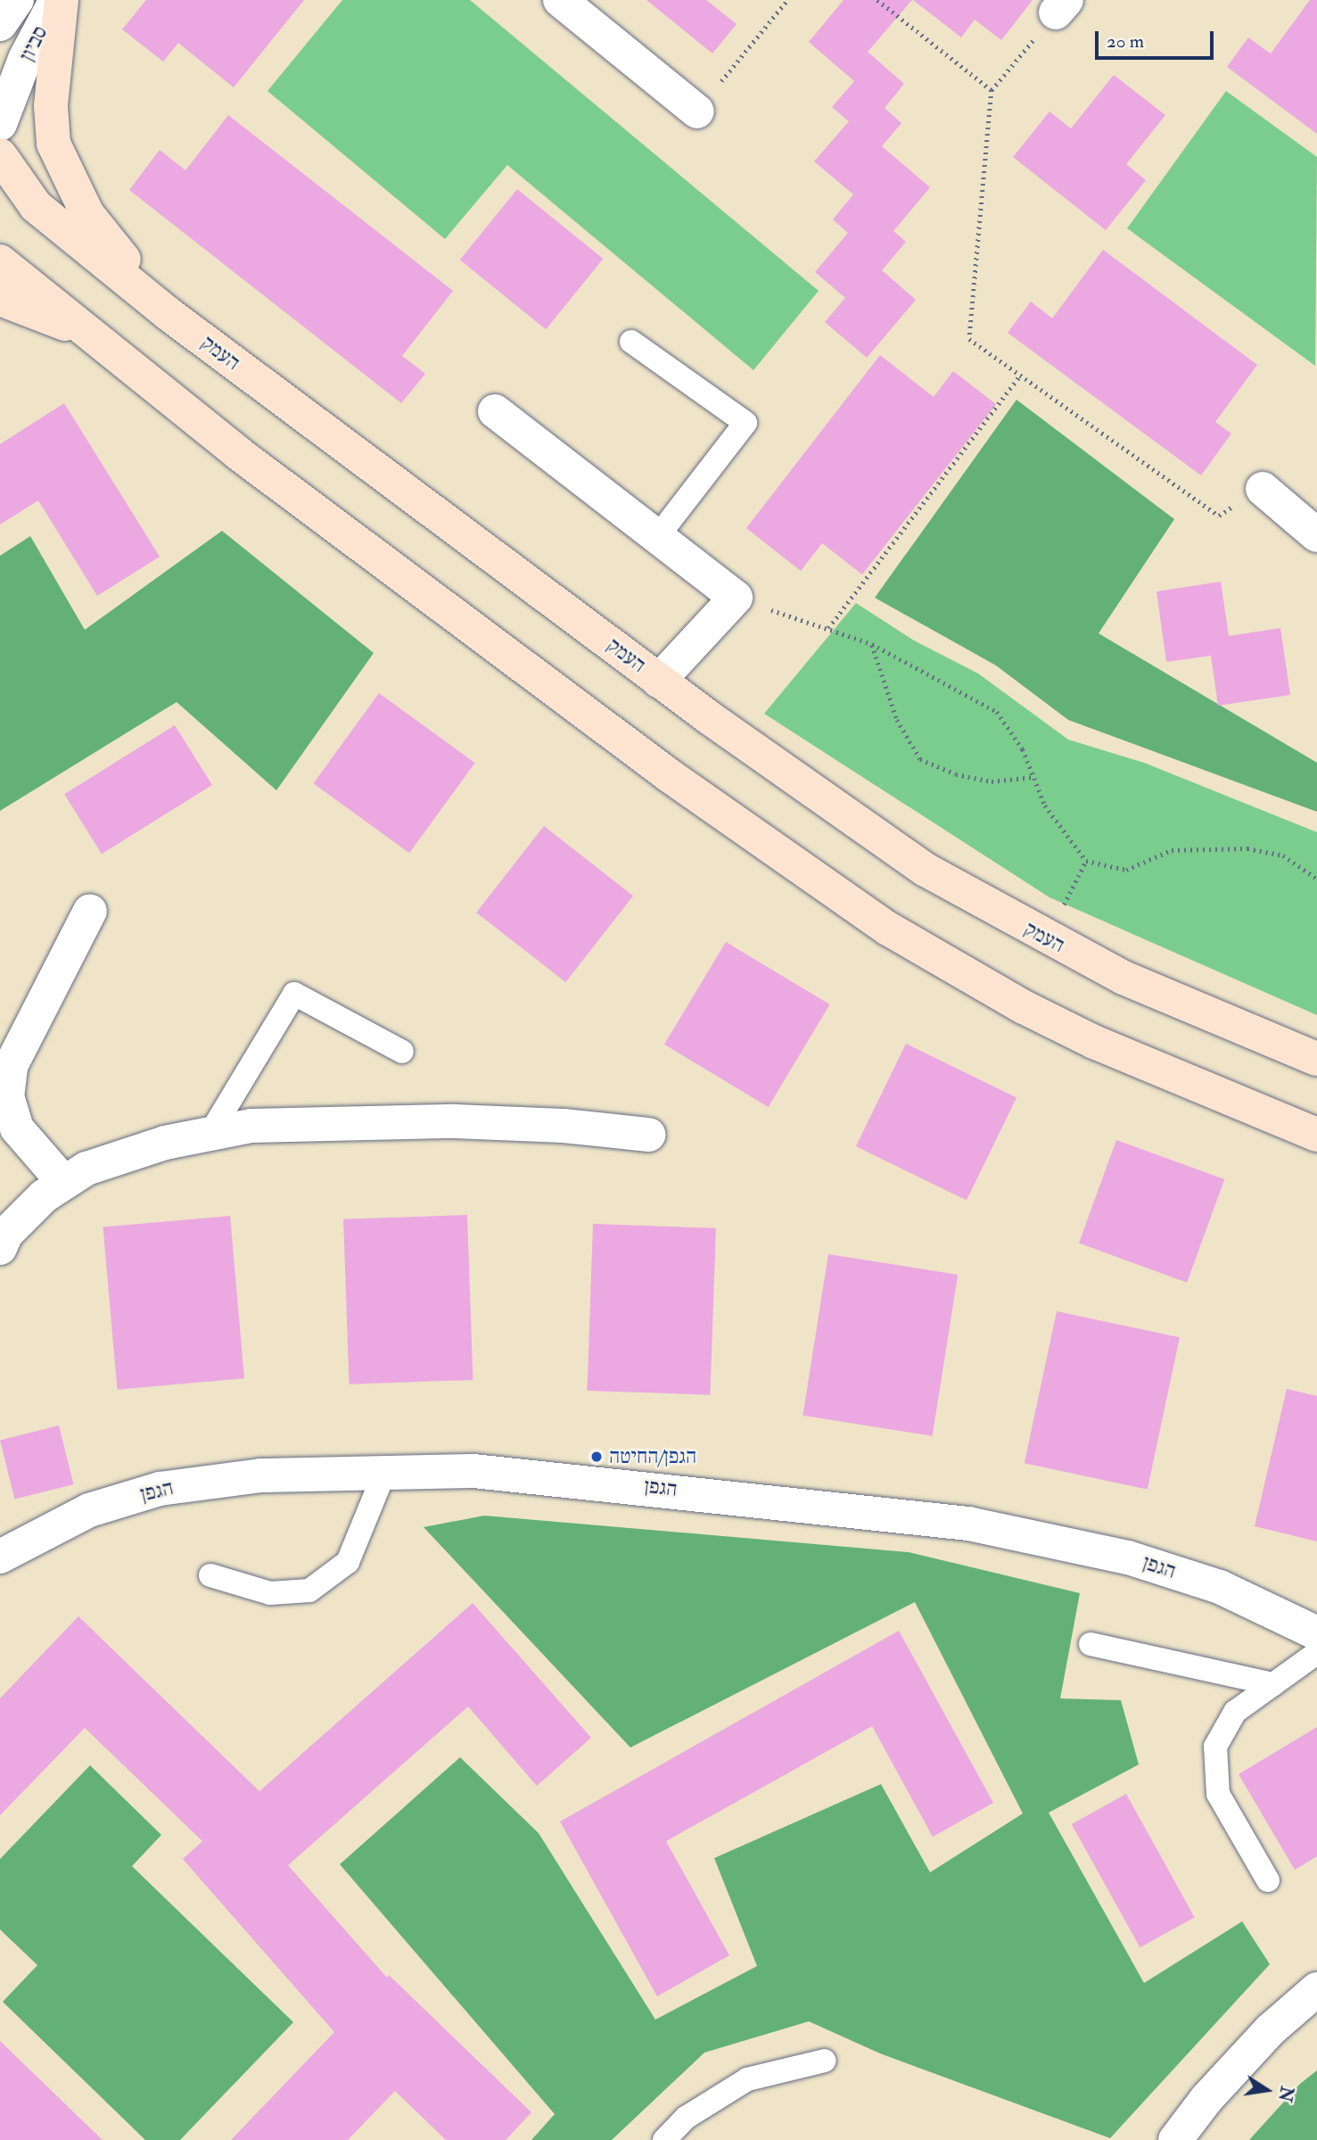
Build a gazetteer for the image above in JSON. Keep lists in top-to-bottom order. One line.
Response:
{"streets":{"main road":["העמק"],"street":["סביון","הגפן"]},"places":["הגפן/החיטה"],"scale_bar":"20 m","north":"right"}
